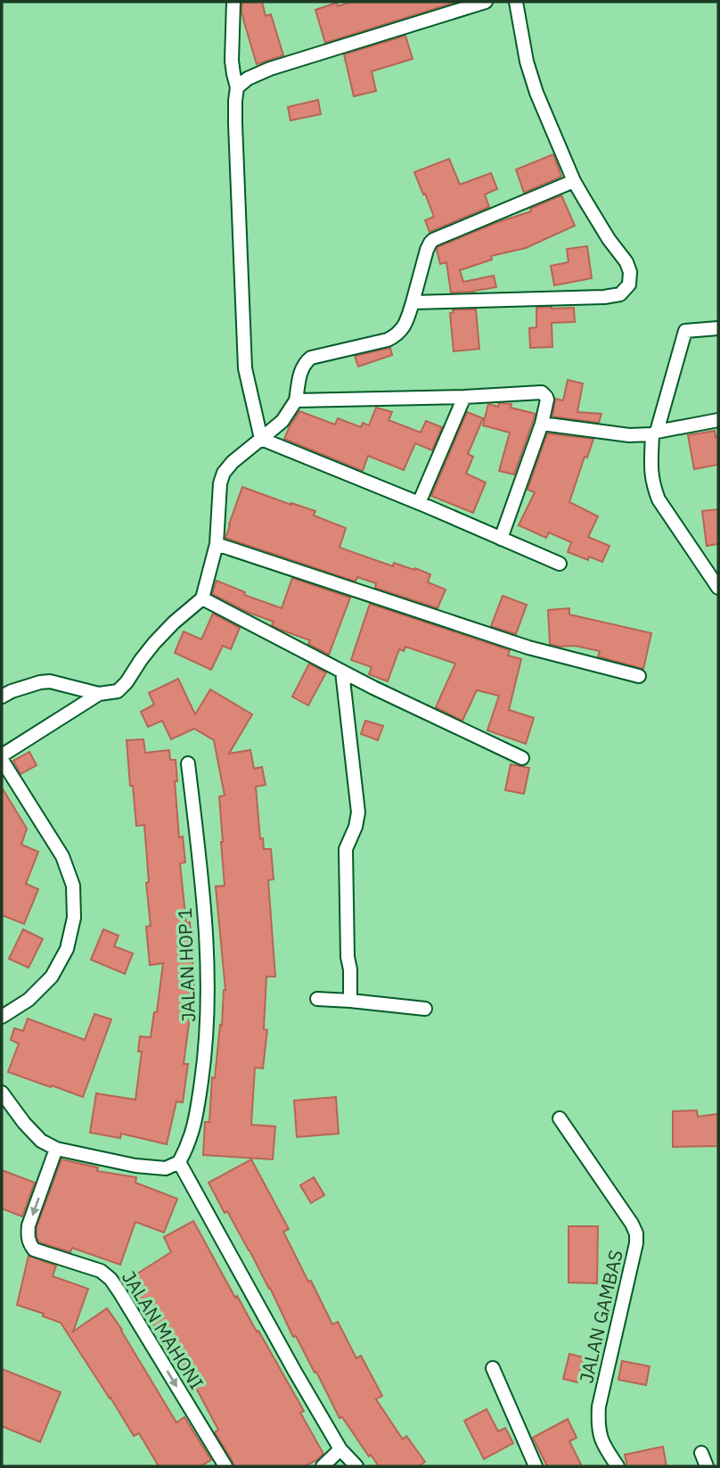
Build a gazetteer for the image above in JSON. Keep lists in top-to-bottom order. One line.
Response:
{"streets":{"street":["JALAN HOP 1","JALAN GAMBAS","JALAN MAHONI"]}}
